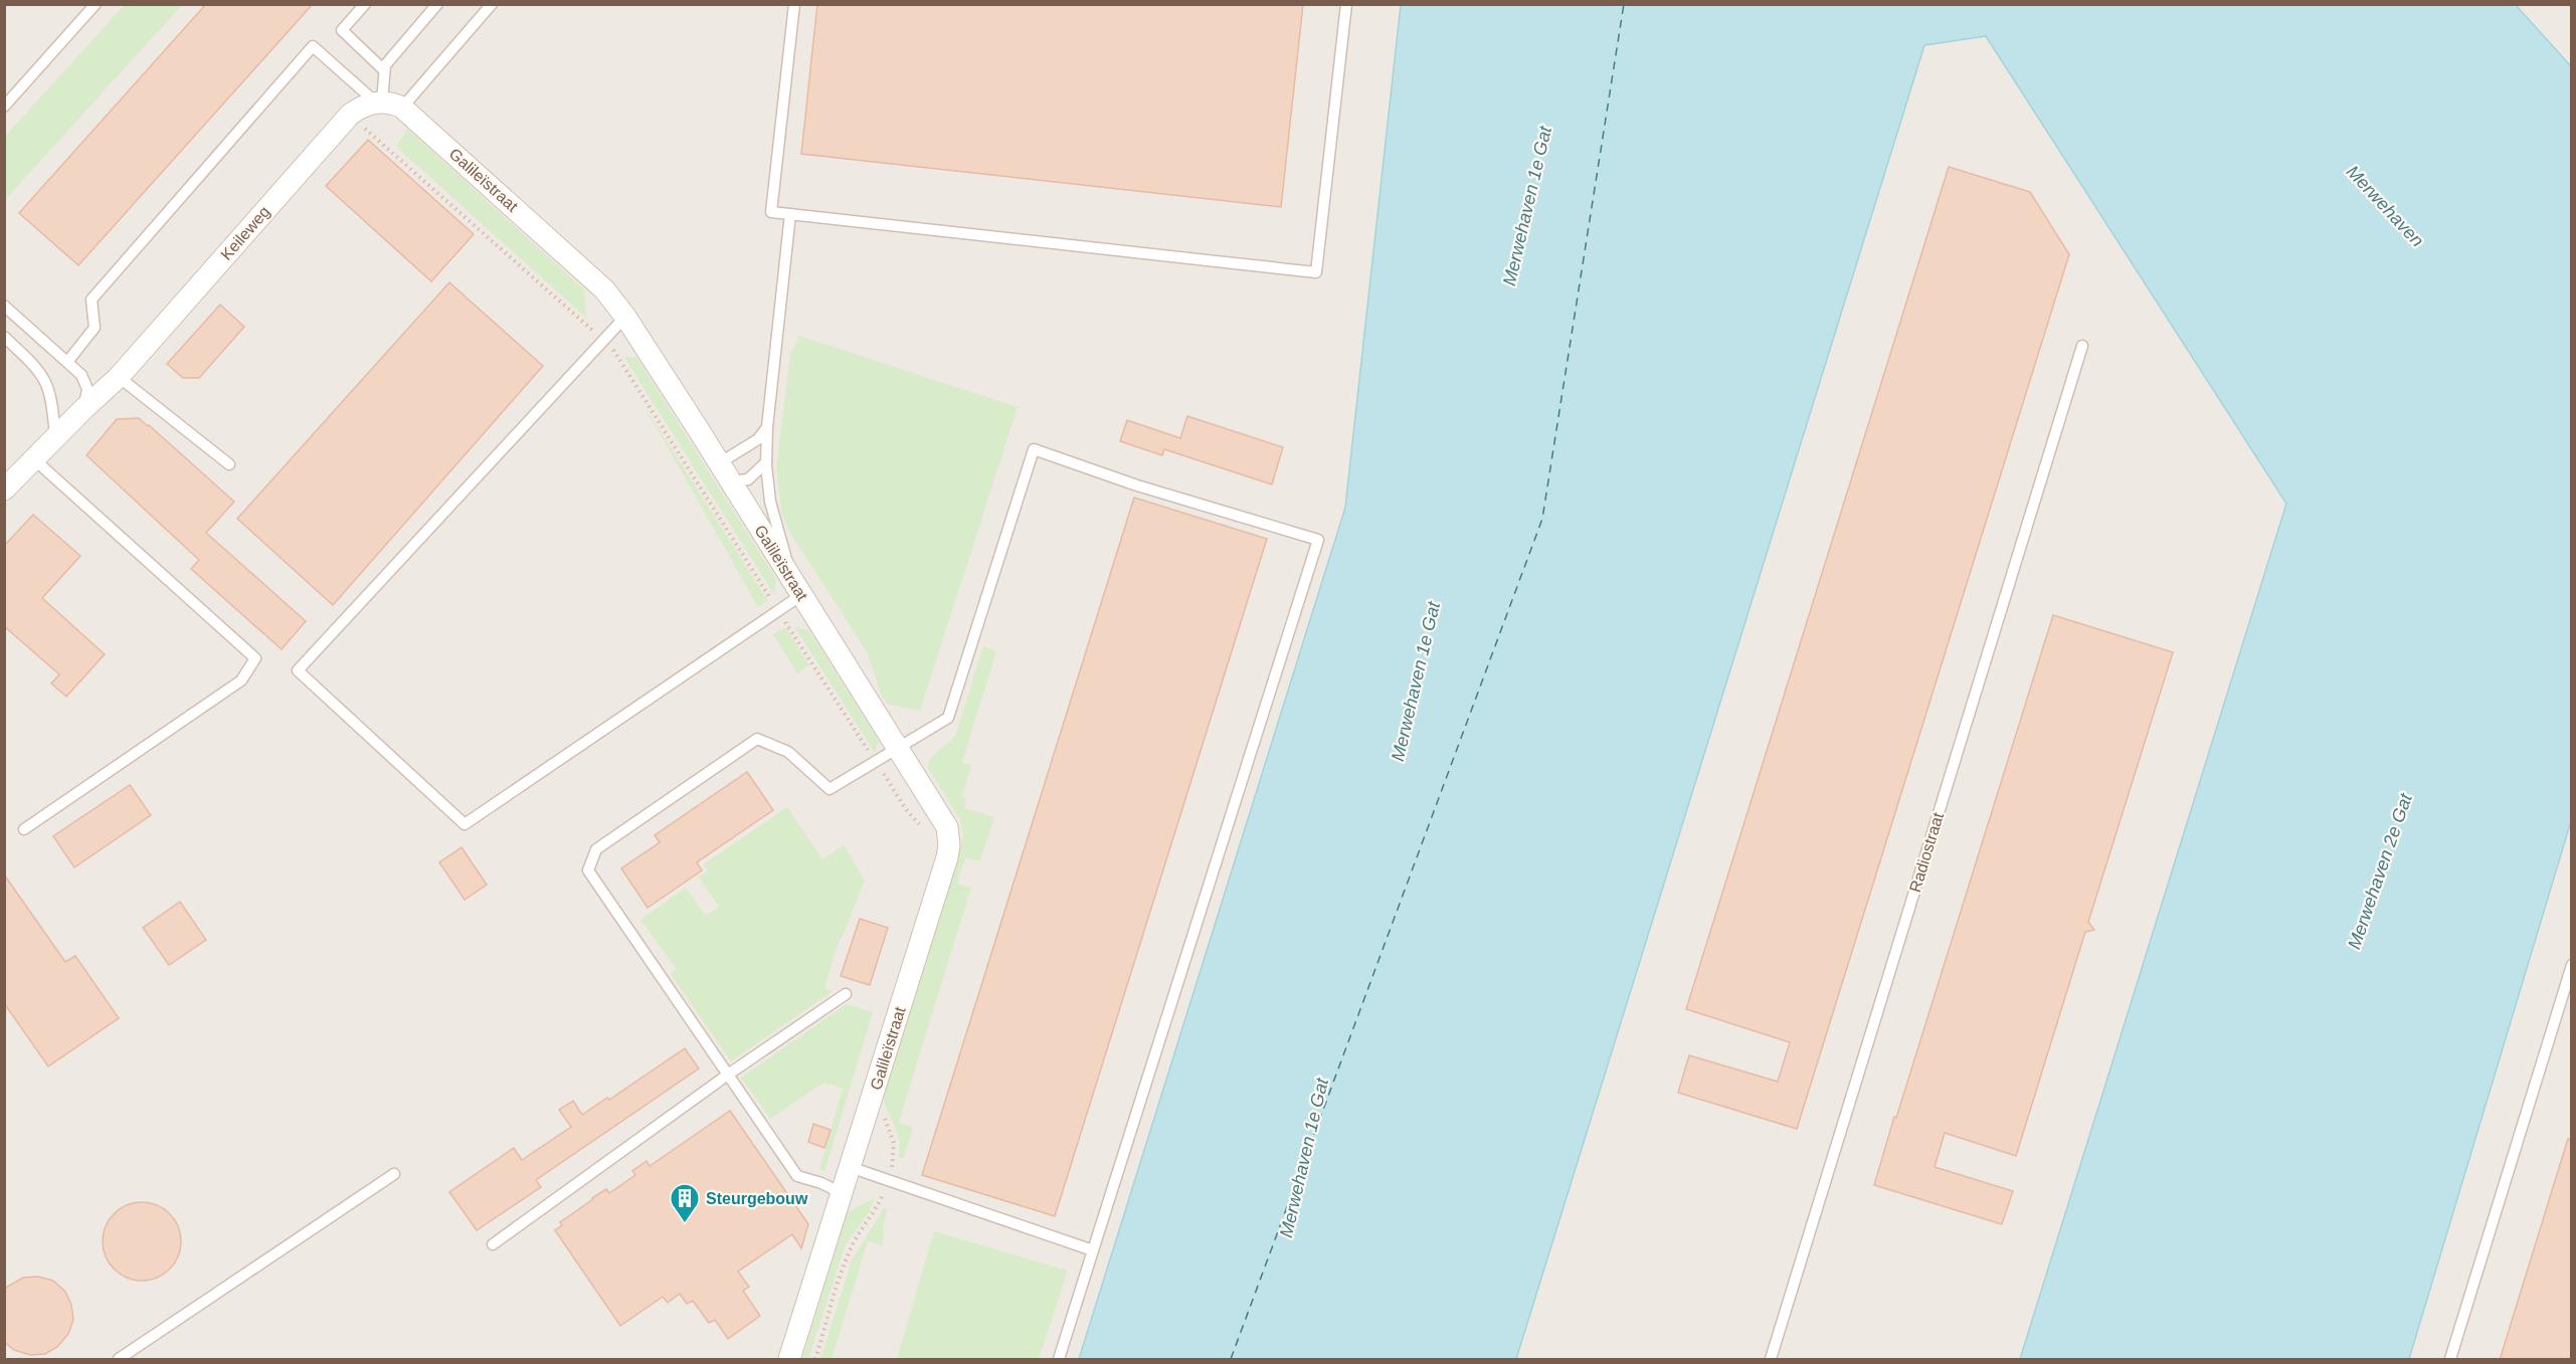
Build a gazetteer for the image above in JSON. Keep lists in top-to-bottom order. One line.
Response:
{"streets":{"street":["Galileïstraat","Keileweg"],"lane":["Radiostraat"]},"water":["Merwehaven 1e Gat","Merwehaven","Merwehaven 2e Gat"],"places":{"building":["Steurgebouw"]}}
